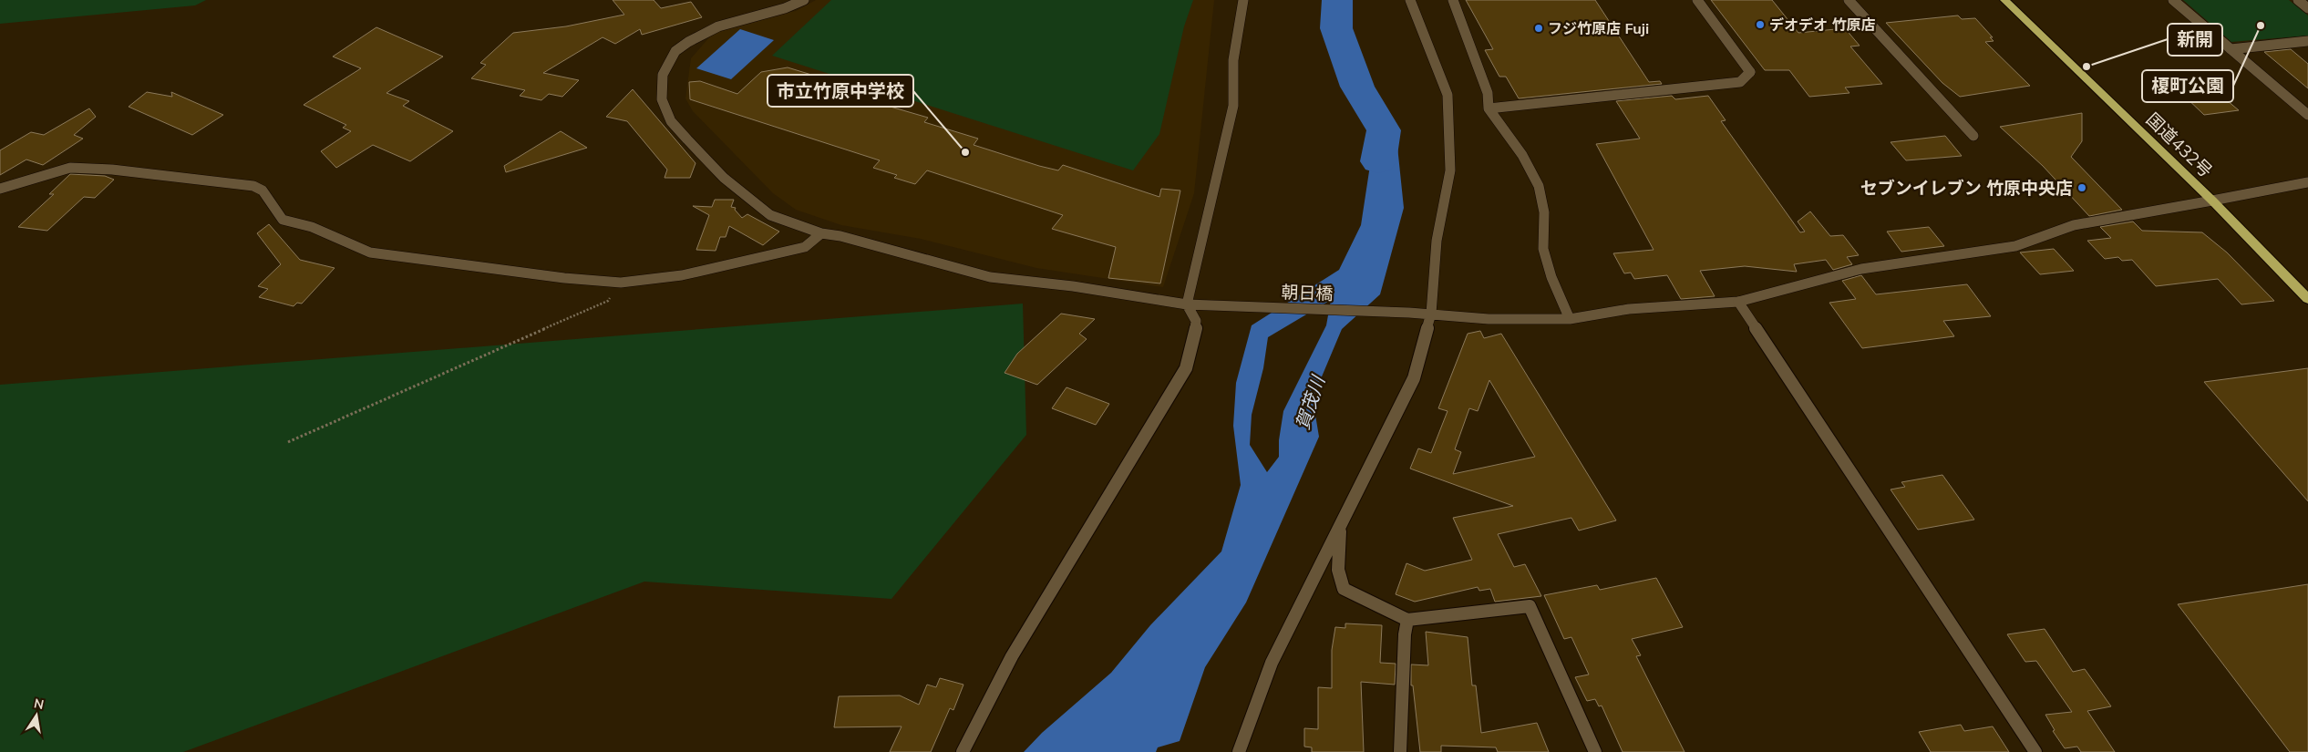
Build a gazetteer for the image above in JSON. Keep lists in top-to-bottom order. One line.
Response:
{"streets":{"highway":["国道432号"],"street":["朝日橋"]},"crossings":[["国道432号","朝日橋"]],"water":["賀茂川"],"places":["デオデオ 竹原店","榎町公園","フジ竹原店 Fuji","新開","市立竹原中学校","セブンイレブン 竹原中央店"],"north":"top"}
